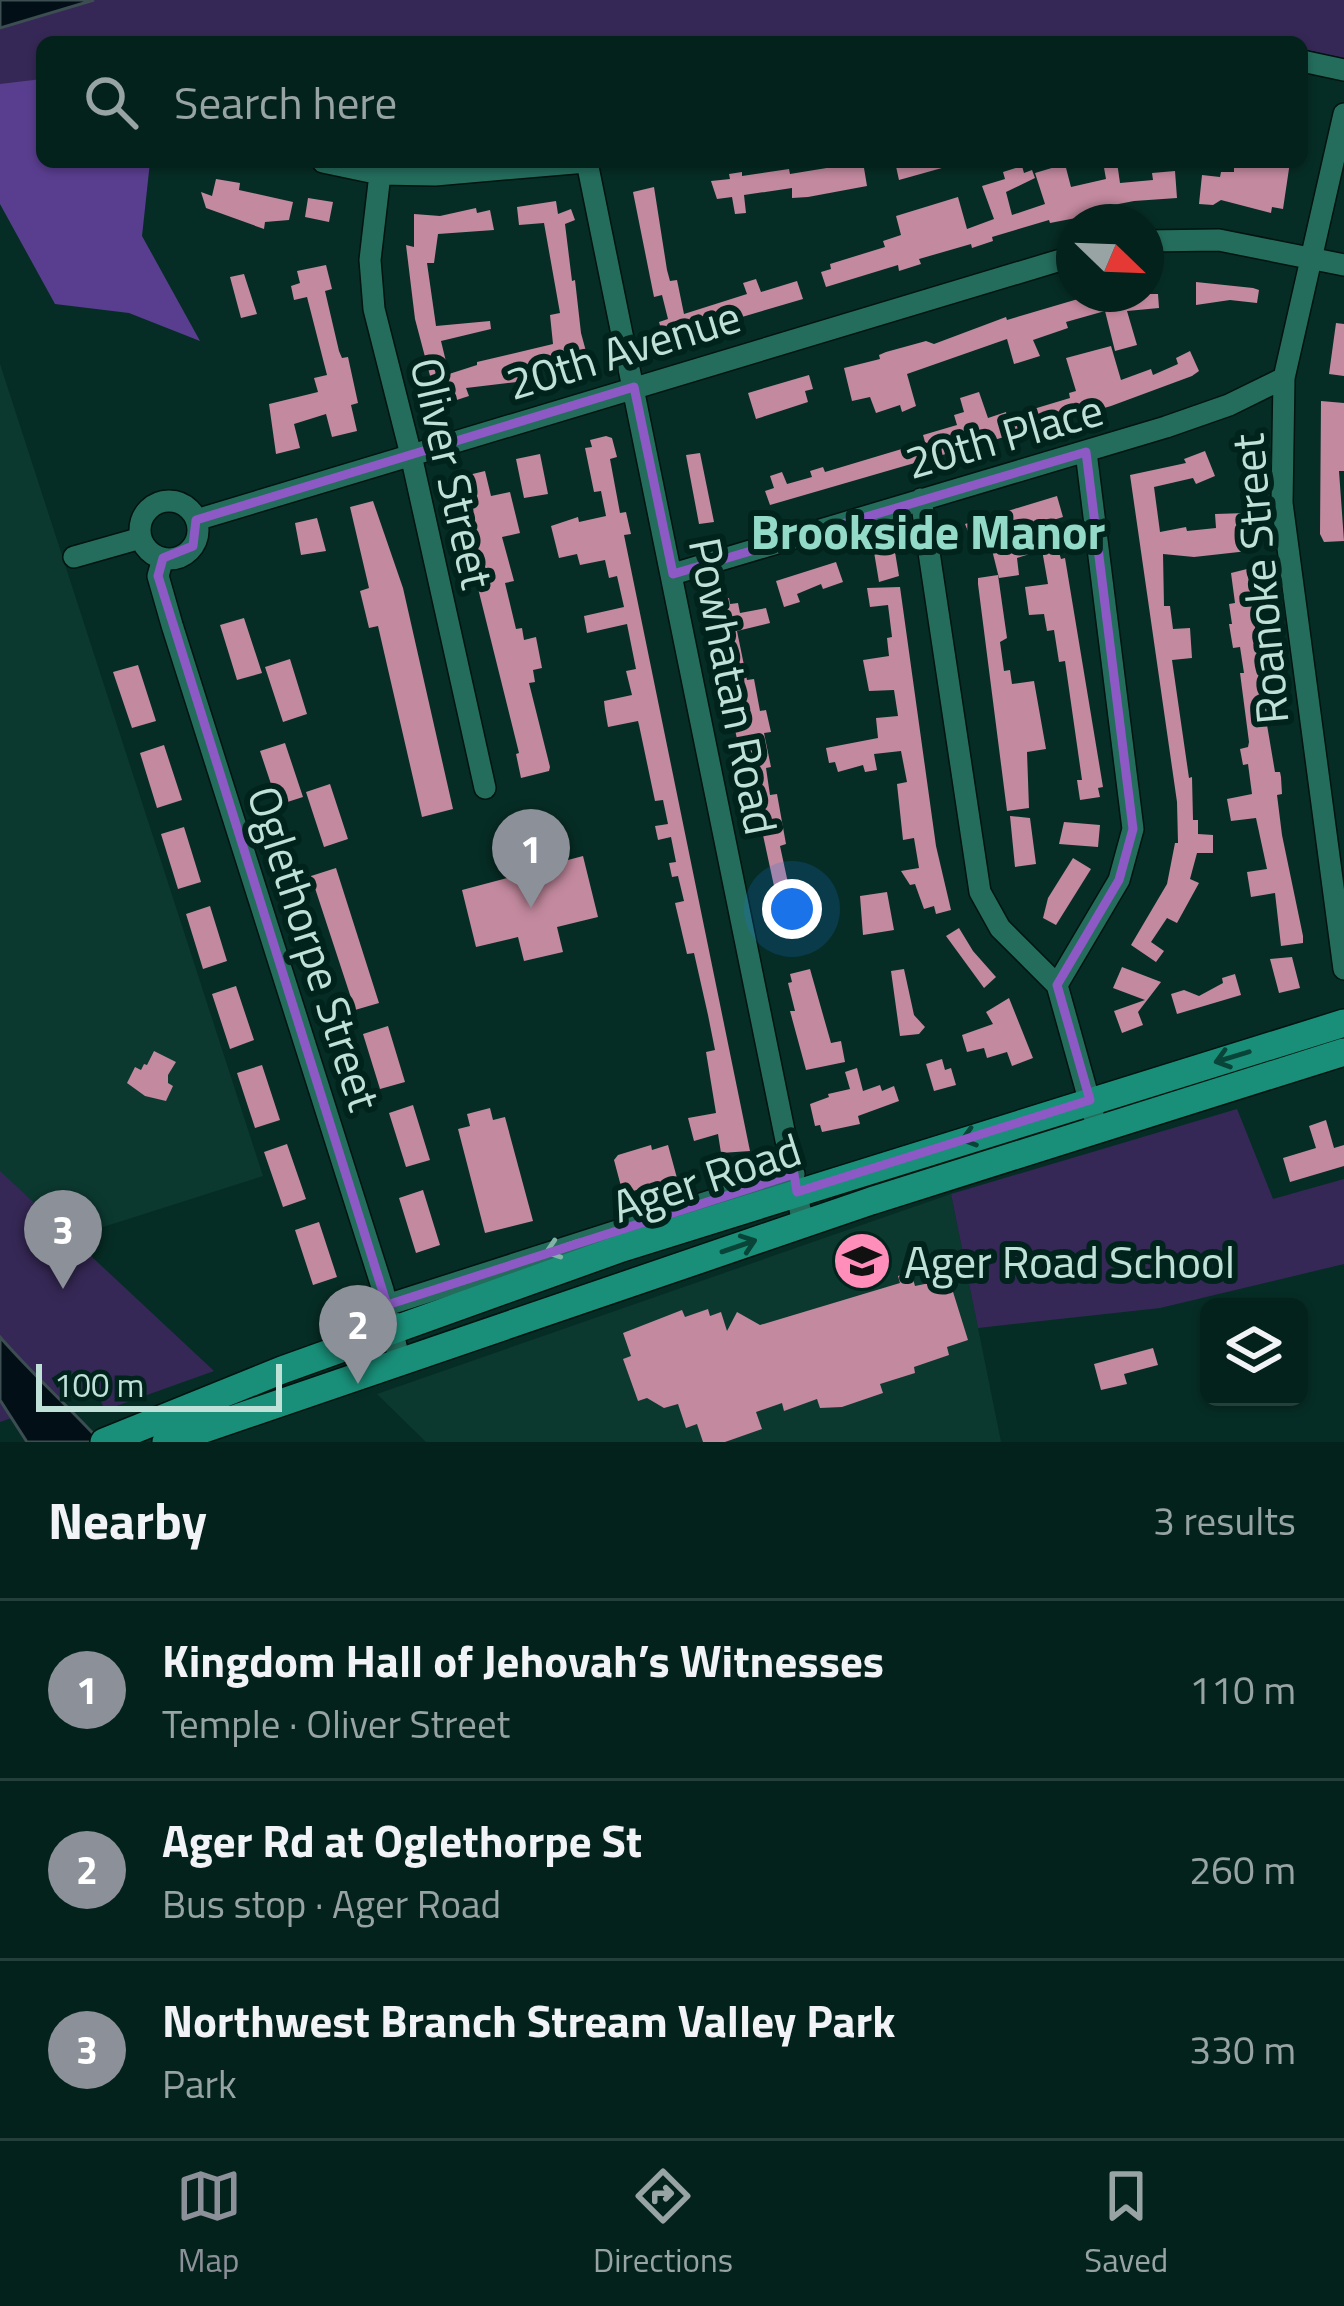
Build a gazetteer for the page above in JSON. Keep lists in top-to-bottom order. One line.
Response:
{"streets":{"main road":["Ager Road"],"street":["20th Avenue","20th Place","Oliver Street","Roanoke Street","Powhatan Road","Oglethorpe Street"]},"crossings":[["20th Avenue","Oliver Street"],["20th Avenue","Powhatan Road"],["20th Avenue","Oglethorpe Street"],["20th Place","Roanoke Street"],["20th Place","Powhatan Road"],["Powhatan Road","Ager Road"],["Oglethorpe Street","Ager Road"]],"districts":["Brookside Manor"],"places":{"school or university":["Ager Road School"]},"scale_bar":"100 m","north":"bottom right","page":{"search":"Search here","pins":["1","3","2"],"scale":"100 m","heading":["Nearby","3 results"],"list":[{"mark":"1","name":"Kingdom Hall of Jehovah’s Witnesses","note":"Temple · Oliver Street","value":"110 m"},{"mark":"2","name":"Ager Rd at Oglethorpe St","note":"Bus stop · Ager Road","value":"260 m"},{"mark":"3","name":"Northwest Branch Stream Valley Park","note":"Park","value":"330 m"}],"nav":["Map","Directions","Saved"]}}
